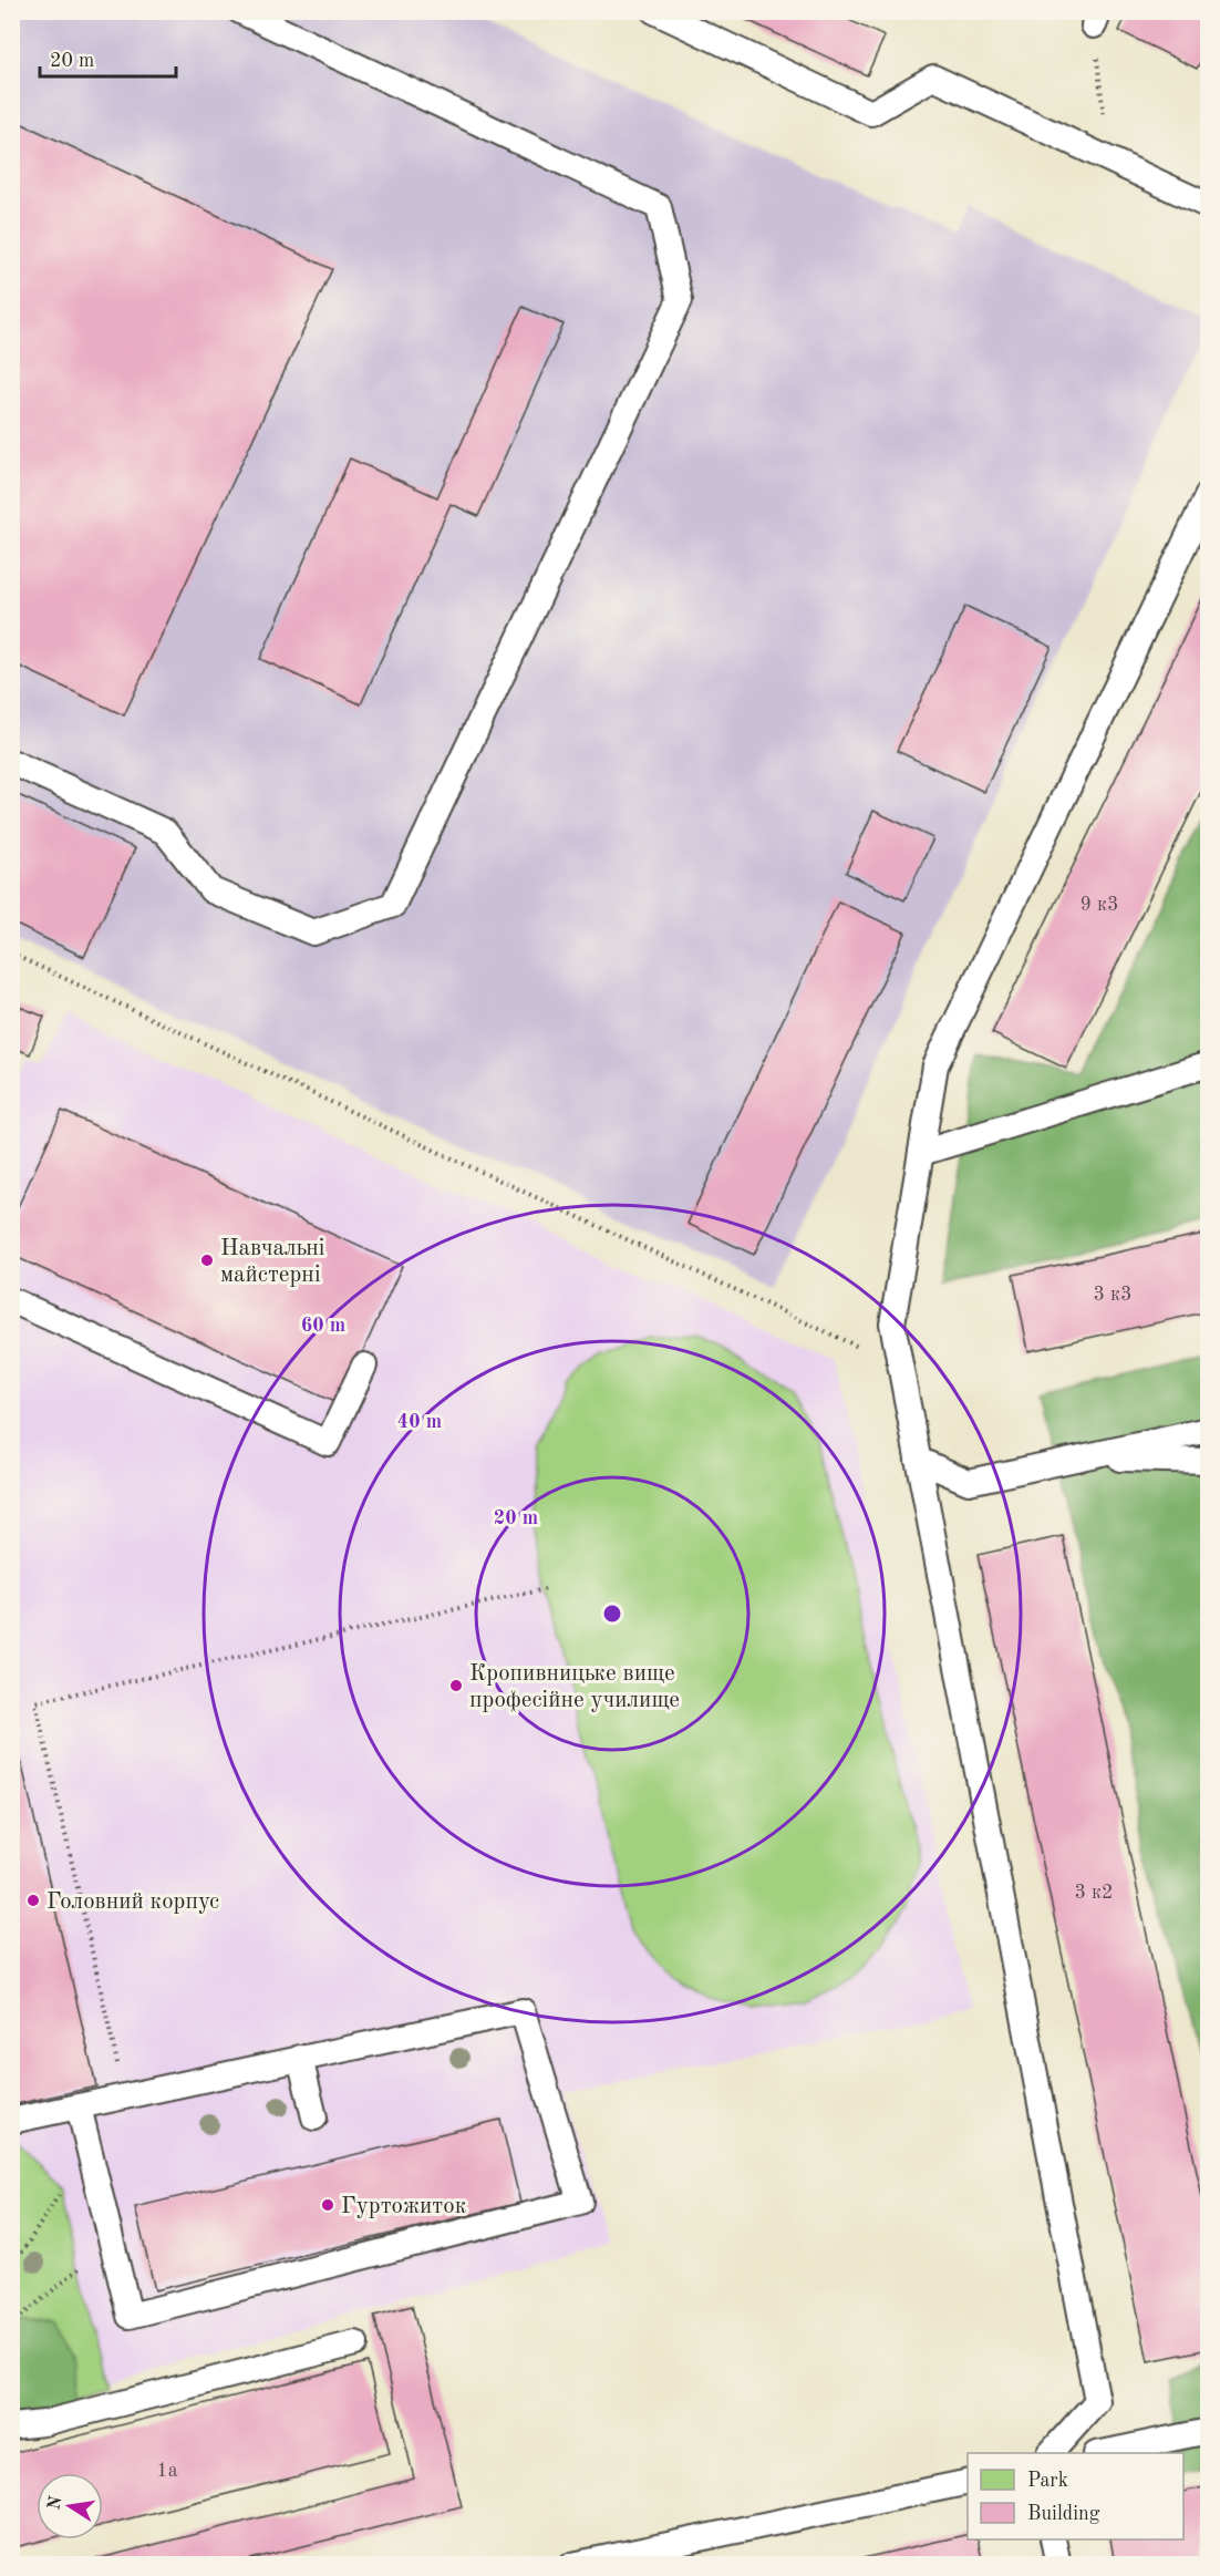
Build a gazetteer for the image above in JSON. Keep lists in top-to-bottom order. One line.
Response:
{"places":["Навчальні майстерні","Кропивницьке вище професійне училище","Головний корпус","Гуртожиток"],"house_numbers":["9 к3","3 к3","3 к2","1а"],"legend":["Park","Building"],"scale_bar":"20 m","north":"left","rings":["60 m","40 m","20 m"]}
